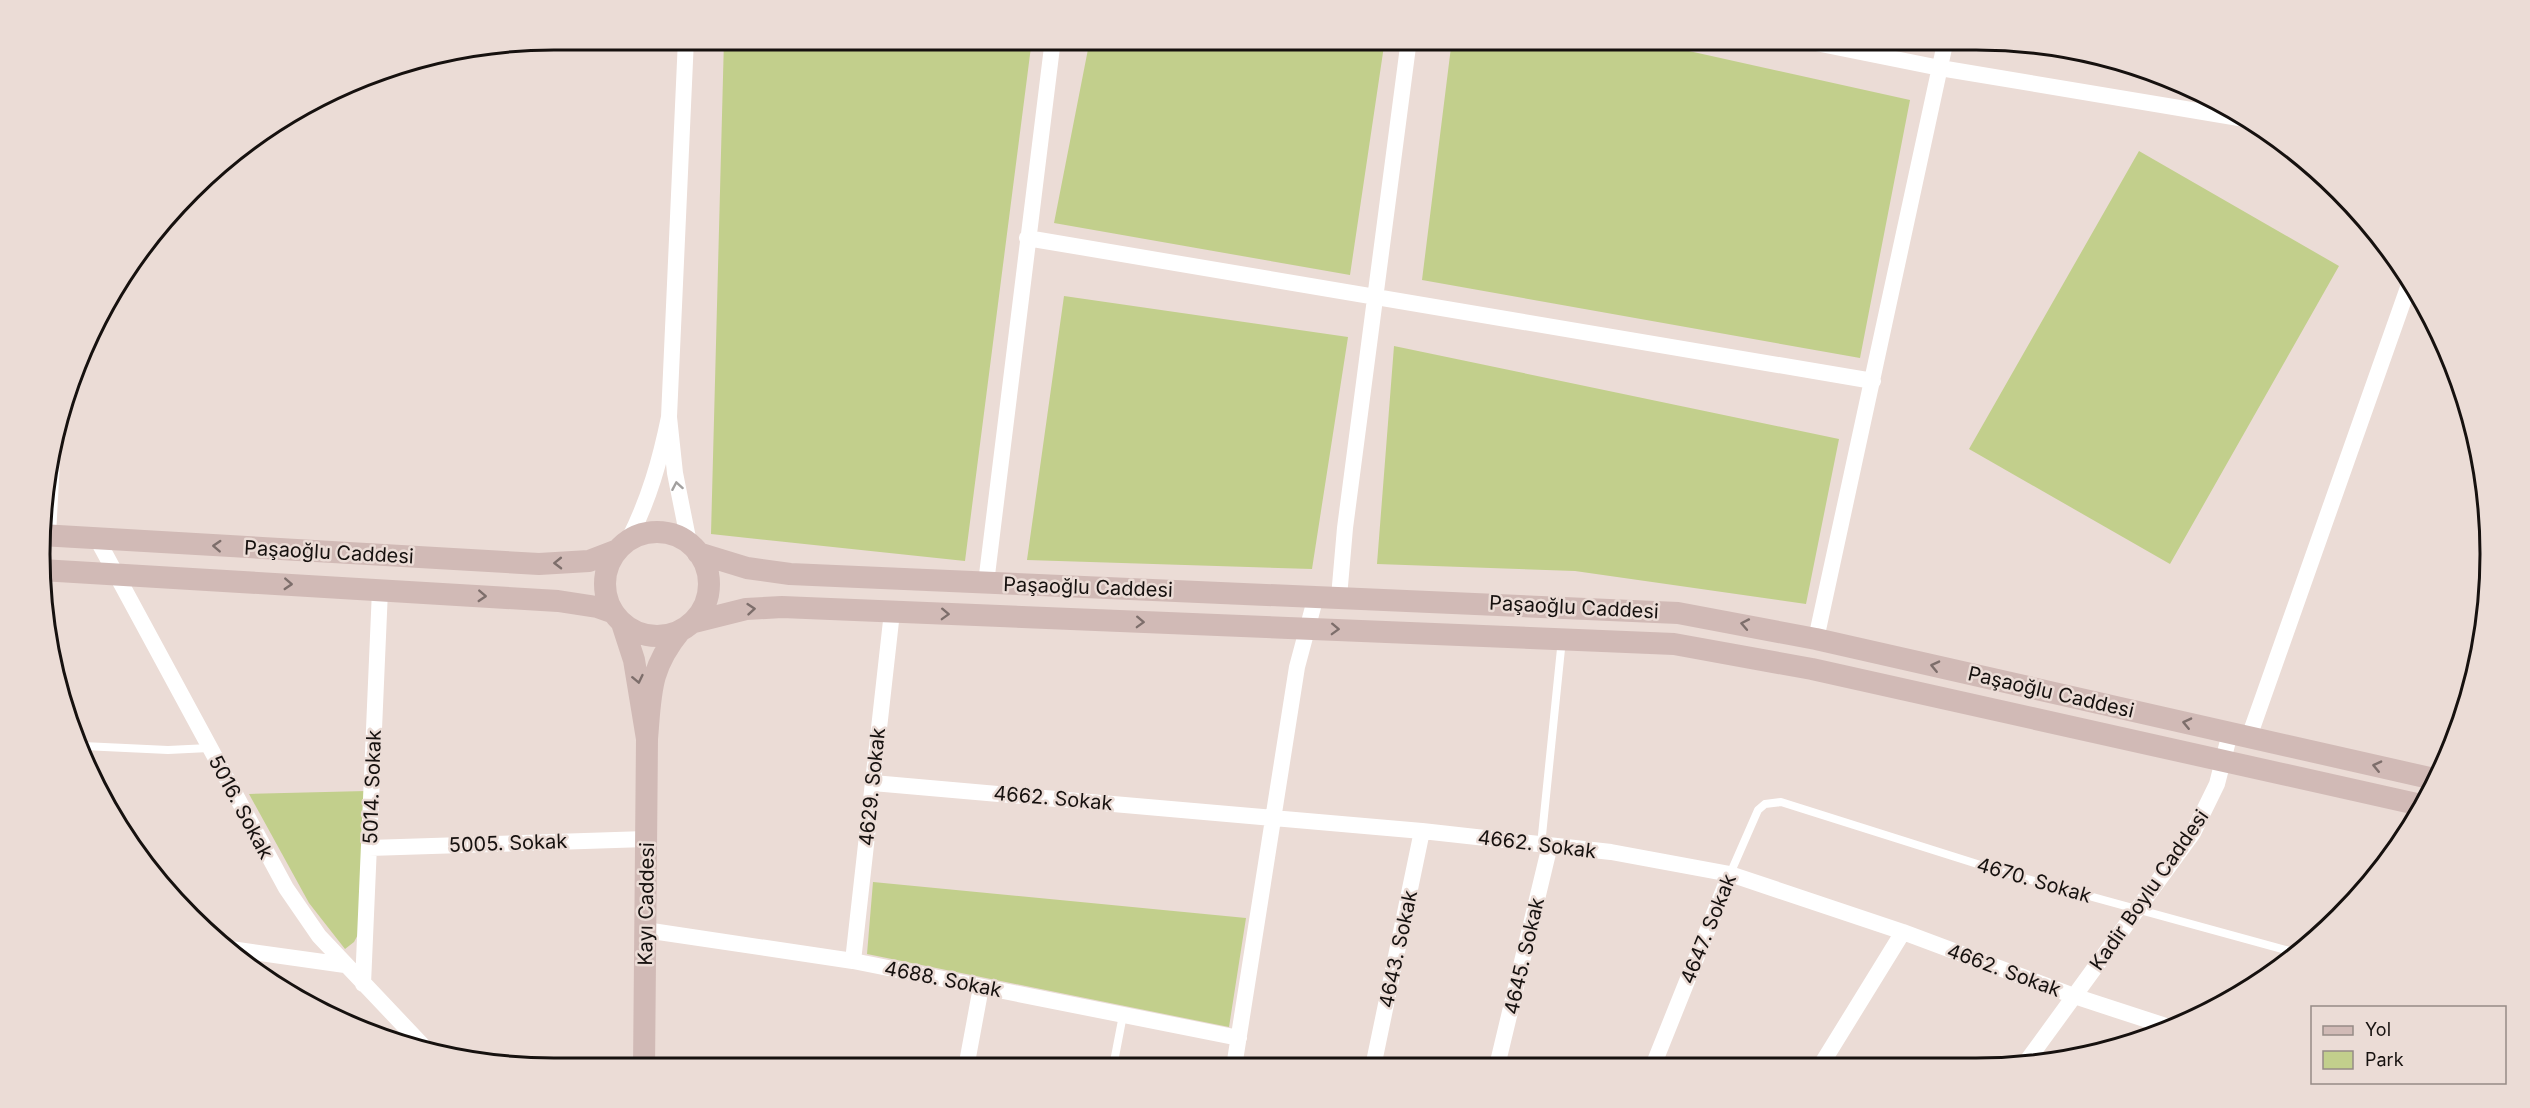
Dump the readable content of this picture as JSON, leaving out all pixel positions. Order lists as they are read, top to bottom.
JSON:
{
  "streets": {
    "street": [
      "Paşaoğlu Caddesi",
      "5014. Sokak",
      "4629. Sokak",
      "4662. Sokak",
      "5016. Sokak",
      "5005. Sokak",
      "Kadir Boylu Caddesi",
      "Kayı Caddesi",
      "4647. Sokak",
      "4643. Sokak",
      "4645. Sokak",
      "4688. Sokak"
    ],
    "lane": ["4670. Sokak"]
  },
  "crossings": [
    ["Paşaoğlu Caddesi", "5014. Sokak"],
    ["Paşaoğlu Caddesi", "4629. Sokak"],
    ["Paşaoğlu Caddesi", "5016. Sokak"],
    ["Paşaoğlu Caddesi", "Kadir Boylu Caddesi"],
    ["Paşaoğlu Caddesi", "Kayı Caddesi"],
    ["Paşaoğlu Caddesi", "4645. Sokak"],
    ["5014. Sokak", "5016. Sokak"],
    ["5014. Sokak", "5005. Sokak"],
    ["4629. Sokak", "4662. Sokak"],
    ["4629. Sokak", "4688. Sokak"],
    ["4662. Sokak", "Kadir Boylu Caddesi"],
    ["4662. Sokak", "4647. Sokak"],
    ["4662. Sokak", "4643. Sokak"],
    ["4662. Sokak", "4645. Sokak"],
    ["5005. Sokak", "Kayı Caddesi"],
    ["4670. Sokak", "Kadir Boylu Caddesi"],
    ["4670. Sokak", "4647. Sokak"],
    ["Kayı Caddesi", "4688. Sokak"]
  ],
  "legend": ["Yol", "Park"]
}
